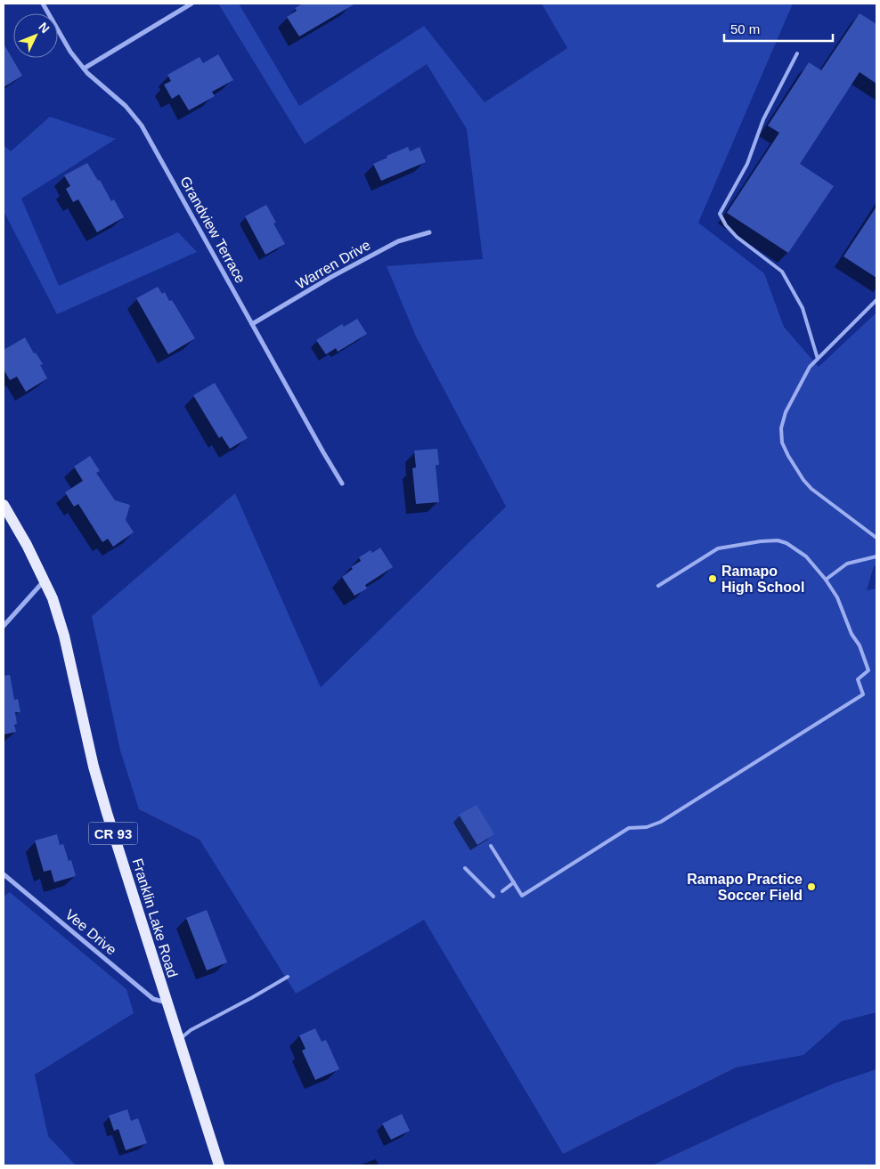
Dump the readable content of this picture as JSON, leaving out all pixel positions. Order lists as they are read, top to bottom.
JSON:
{
  "streets": {
    "main road": ["CR 93", "Franklin Lake Road"],
    "street": ["Grandview Terrace", "Warren Drive", "Vee Drive"]
  },
  "crossings": [
    ["Grandview Terrace", "Warren Drive"],
    ["Franklin Lake Road", "Vee Drive"]
  ],
  "places": ["Ramapo High School", "Ramapo Practice Soccer Field"],
  "scale_bar": "50 m",
  "north": "top right"
}
